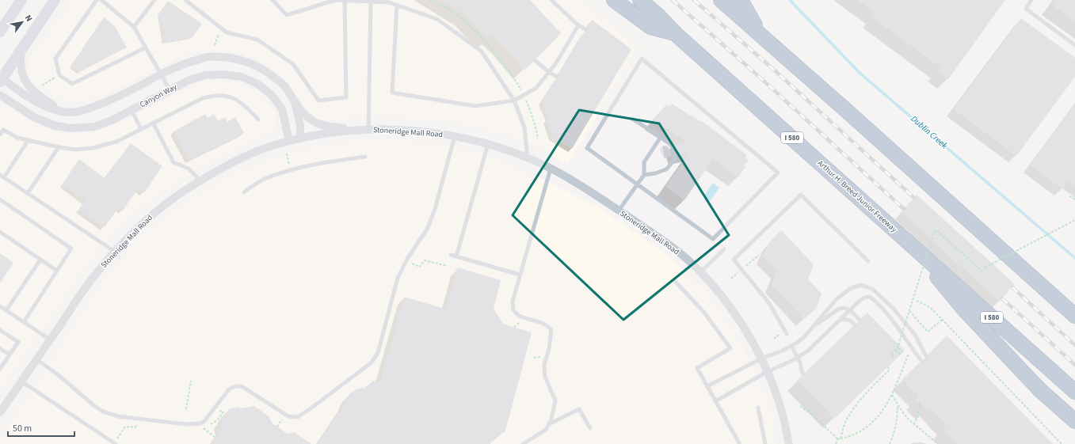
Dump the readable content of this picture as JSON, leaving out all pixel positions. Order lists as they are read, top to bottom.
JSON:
{
  "streets": {
    "highway": ["I 580", "Arthur H. Breed Junior Freeway"],
    "street": ["Canyon Way", "Stoneridge Mall Road"]
  },
  "crossings": [
    ["Canyon Way", "Stoneridge Mall Road"]
  ],
  "water": ["Dublin Creek"],
  "scale_bar": "50 m",
  "north": "top right"
}
